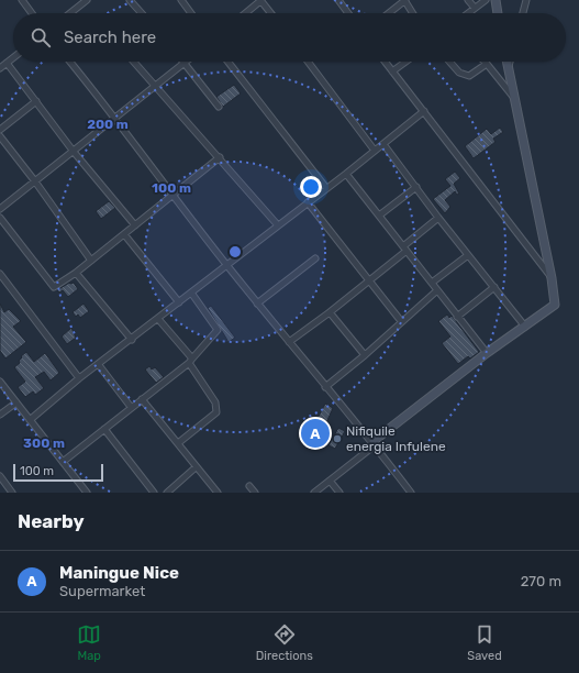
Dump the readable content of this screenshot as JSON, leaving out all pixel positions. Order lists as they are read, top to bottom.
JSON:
{
  "places": ["Nifiquile energia Infulene"],
  "scale_bar": "100 m",
  "page": {
    "search": "Search here",
    "pins": "A",
    "scale": "100 m",
    "heading": "Nearby",
    "list": [
      {
        "mark": "A",
        "name": "Maningue Nice",
        "note": "Supermarket",
        "value": "270 m"
      }
    ],
    "nav": ["Map", "Directions", "Saved"]
  },
  "rings": ["200 m", "100 m", "300 m"]
}
